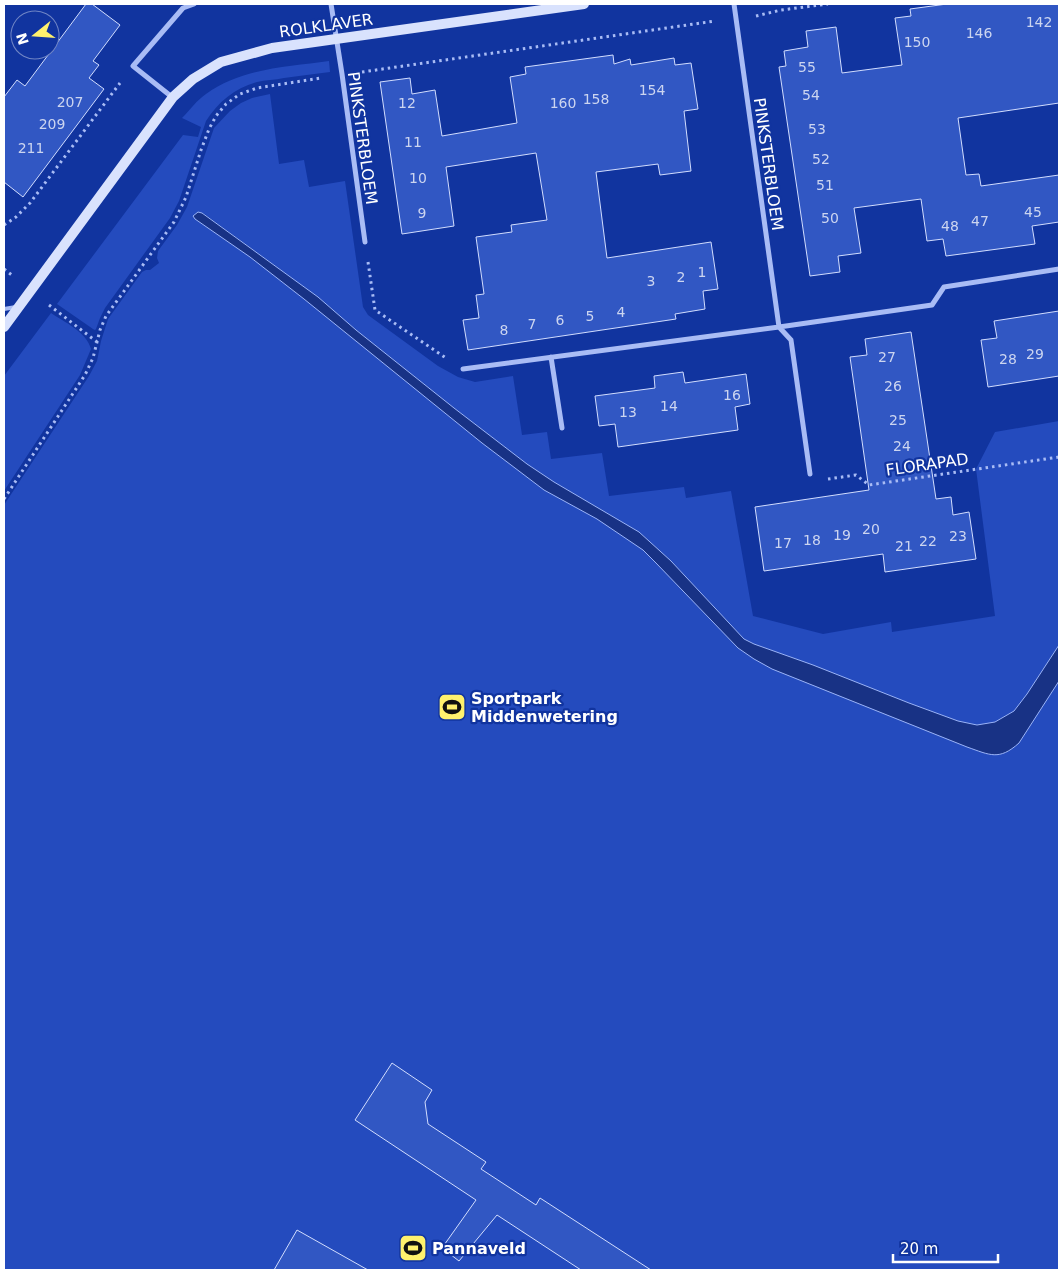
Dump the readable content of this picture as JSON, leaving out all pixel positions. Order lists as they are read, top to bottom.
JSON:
{
  "streets": {
    "street": ["ROLKLAVER", "PINKSTERBLOEM"],
    "path": ["FLORAPAD"]
  },
  "crossings": [
    ["ROLKLAVER", "PINKSTERBLOEM"],
    ["PINKSTERBLOEM", "FLORAPAD"]
  ],
  "places": {
    "sports": ["Sportpark Middenwetering", "Pannaveld"]
  },
  "house_numbers": [
    "142",
    "146",
    "150",
    "55",
    "154",
    "54",
    "158",
    "207",
    "12",
    "160",
    "209",
    "53",
    "11",
    "211",
    "52",
    "10",
    "51",
    "45",
    "9",
    "50",
    "47",
    "48",
    "1",
    "2",
    "3",
    "4",
    "5",
    "6",
    "7",
    "8",
    "29",
    "27",
    "28",
    "26",
    "16",
    "14",
    "13",
    "25",
    "24",
    "20",
    "19",
    "23",
    "18",
    "22",
    "17",
    "21"
  ],
  "scale_bar": "20 m",
  "north": "left"
}
